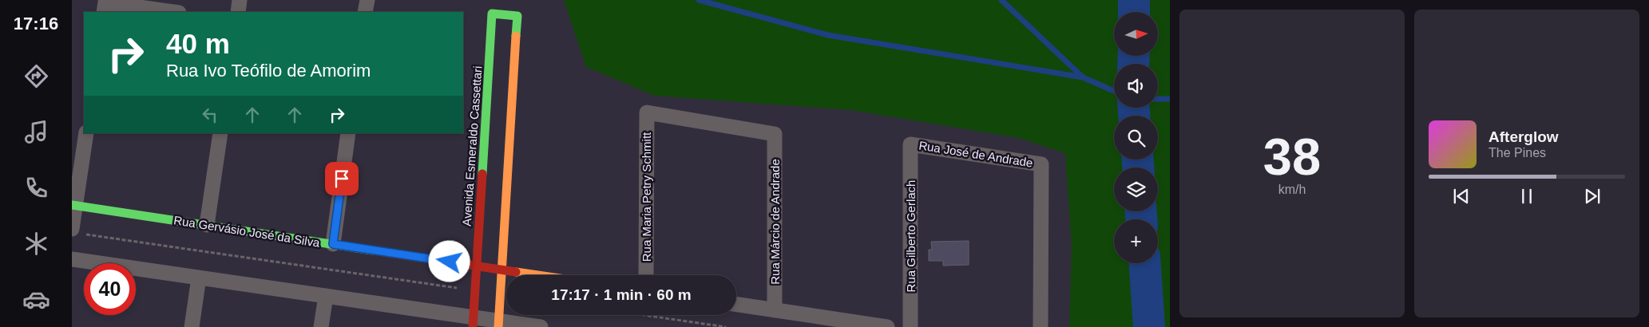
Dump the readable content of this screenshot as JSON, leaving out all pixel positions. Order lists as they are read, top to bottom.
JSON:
{
  "streets": {
    "street": [
      "Avenida Esmeraldo Cassettari",
      "Rua José de Andrade",
      "Rua Maria Petry Schmitt",
      "Rua Márcio de Andrade",
      "Rua Gervásio José da Silva",
      "Rua Gilberto Gerlach"
    ]
  },
  "crossings": [
    ["Avenida Esmeraldo Cassettari", "Rua Gervásio José da Silva"],
    ["Rua José de Andrade", "Rua Gilberto Gerlach"],
    ["Rua Maria Petry Schmitt", "Rua Márcio de Andrade"]
  ],
  "north": "right",
  "page": {
    "tabs": "17:16",
    "tile": ["38", "km/h"],
    "map_buttons": "+",
    "turn": ["40 m", "Rua Ivo Teófilo de Amorim"],
    "song": ["Afterglow", "The Pines"],
    "limit": "40",
    "trip": "17:17 · 1 min · 60 m"
  }
}
